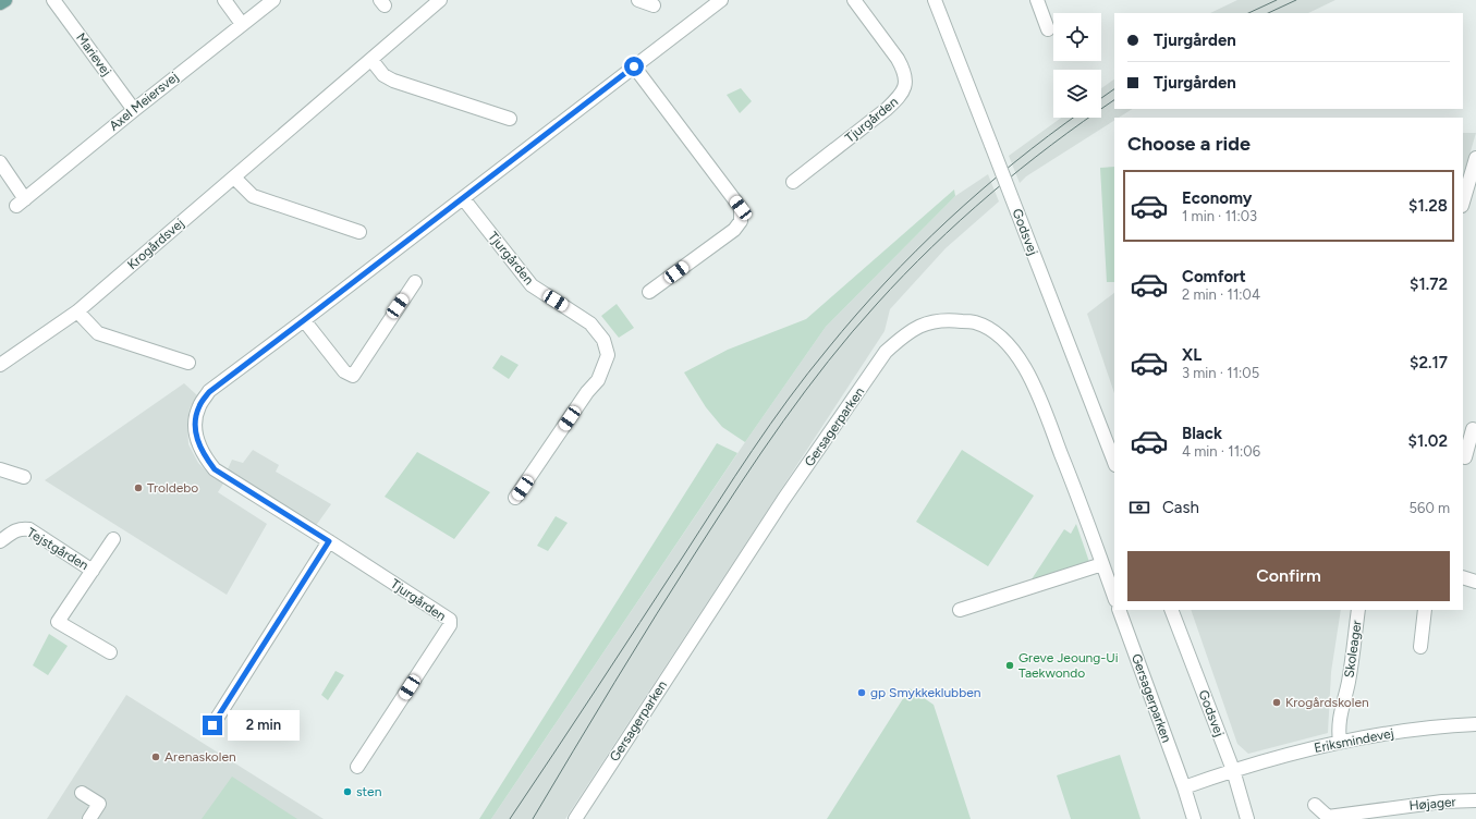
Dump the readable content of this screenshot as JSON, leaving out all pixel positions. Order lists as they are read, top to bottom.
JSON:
{
  "streets": {
    "street": [
      "Marievej",
      "Axel Meiersvej",
      "Tjurgården",
      "Godsvej",
      "Krogårdsvej",
      "Gersagerparken",
      "Tejstgården",
      "Skoleager",
      "Eriksmindevej",
      "Højager"
    ]
  },
  "crossings": [
    ["Marievej", "Axel Meiersvej"],
    ["Godsvej", "Eriksmindevej"],
    ["Skoleager", "Eriksmindevej"]
  ],
  "places": [
    "Troldebo",
    "Greve Jeoung-Ui Taekwondo",
    "gp Smykkeklubben",
    "Krogårdskolen",
    "Arenaskolen",
    "sten"
  ],
  "page": {
    "banner": ["Tjurgården", "Tjurgården"],
    "heading": "Choose a ride",
    "list": [
      {
        "name": "Economy",
        "note": "1 min · 11:03",
        "value": "$1.28"
      },
      {
        "name": "Comfort",
        "note": "2 min · 11:04",
        "value": "$1.72"
      },
      {
        "name": "XL",
        "note": "3 min · 11:05",
        "value": "$2.17"
      },
      {
        "name": "Black",
        "note": "4 min · 11:06",
        "value": "$1.02"
      }
    ],
    "pay": ["Cash", "560 m"],
    "buttons": "Confirm",
    "bubble": "2 min"
  }
}
